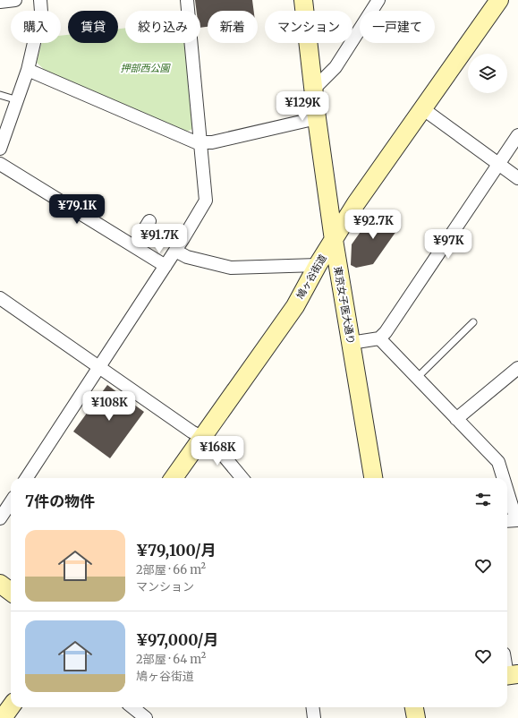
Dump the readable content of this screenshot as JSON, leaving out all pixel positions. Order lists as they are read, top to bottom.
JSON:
{
  "streets": {
    "main road": ["鳩ヶ谷街道", "東京女子医大通り"]
  },
  "crossings": [
    ["鳩ヶ谷街道", "東京女子医大通り"]
  ],
  "parks": ["押部西公園"],
  "page": {
    "chip": [
      "購入",
      "賃貸",
      "絞り込み",
      "新着",
      "マンション",
      "一戸建て"
    ],
    "price": [
      "¥129K",
      "¥79.1K",
      "¥92.7K",
      "¥91.7K",
      "¥97K",
      "¥108K",
      "¥168K"
    ],
    "heading": "7件の物件",
    "list": [
      {
        "name": "¥79,100/月",
        "note": "2部屋 · 66 m² · マンション"
      },
      {
        "name": "¥97,000/月",
        "note": "2部屋 · 64 m² · 鳩ヶ谷街道"
      }
    ]
  }
}
